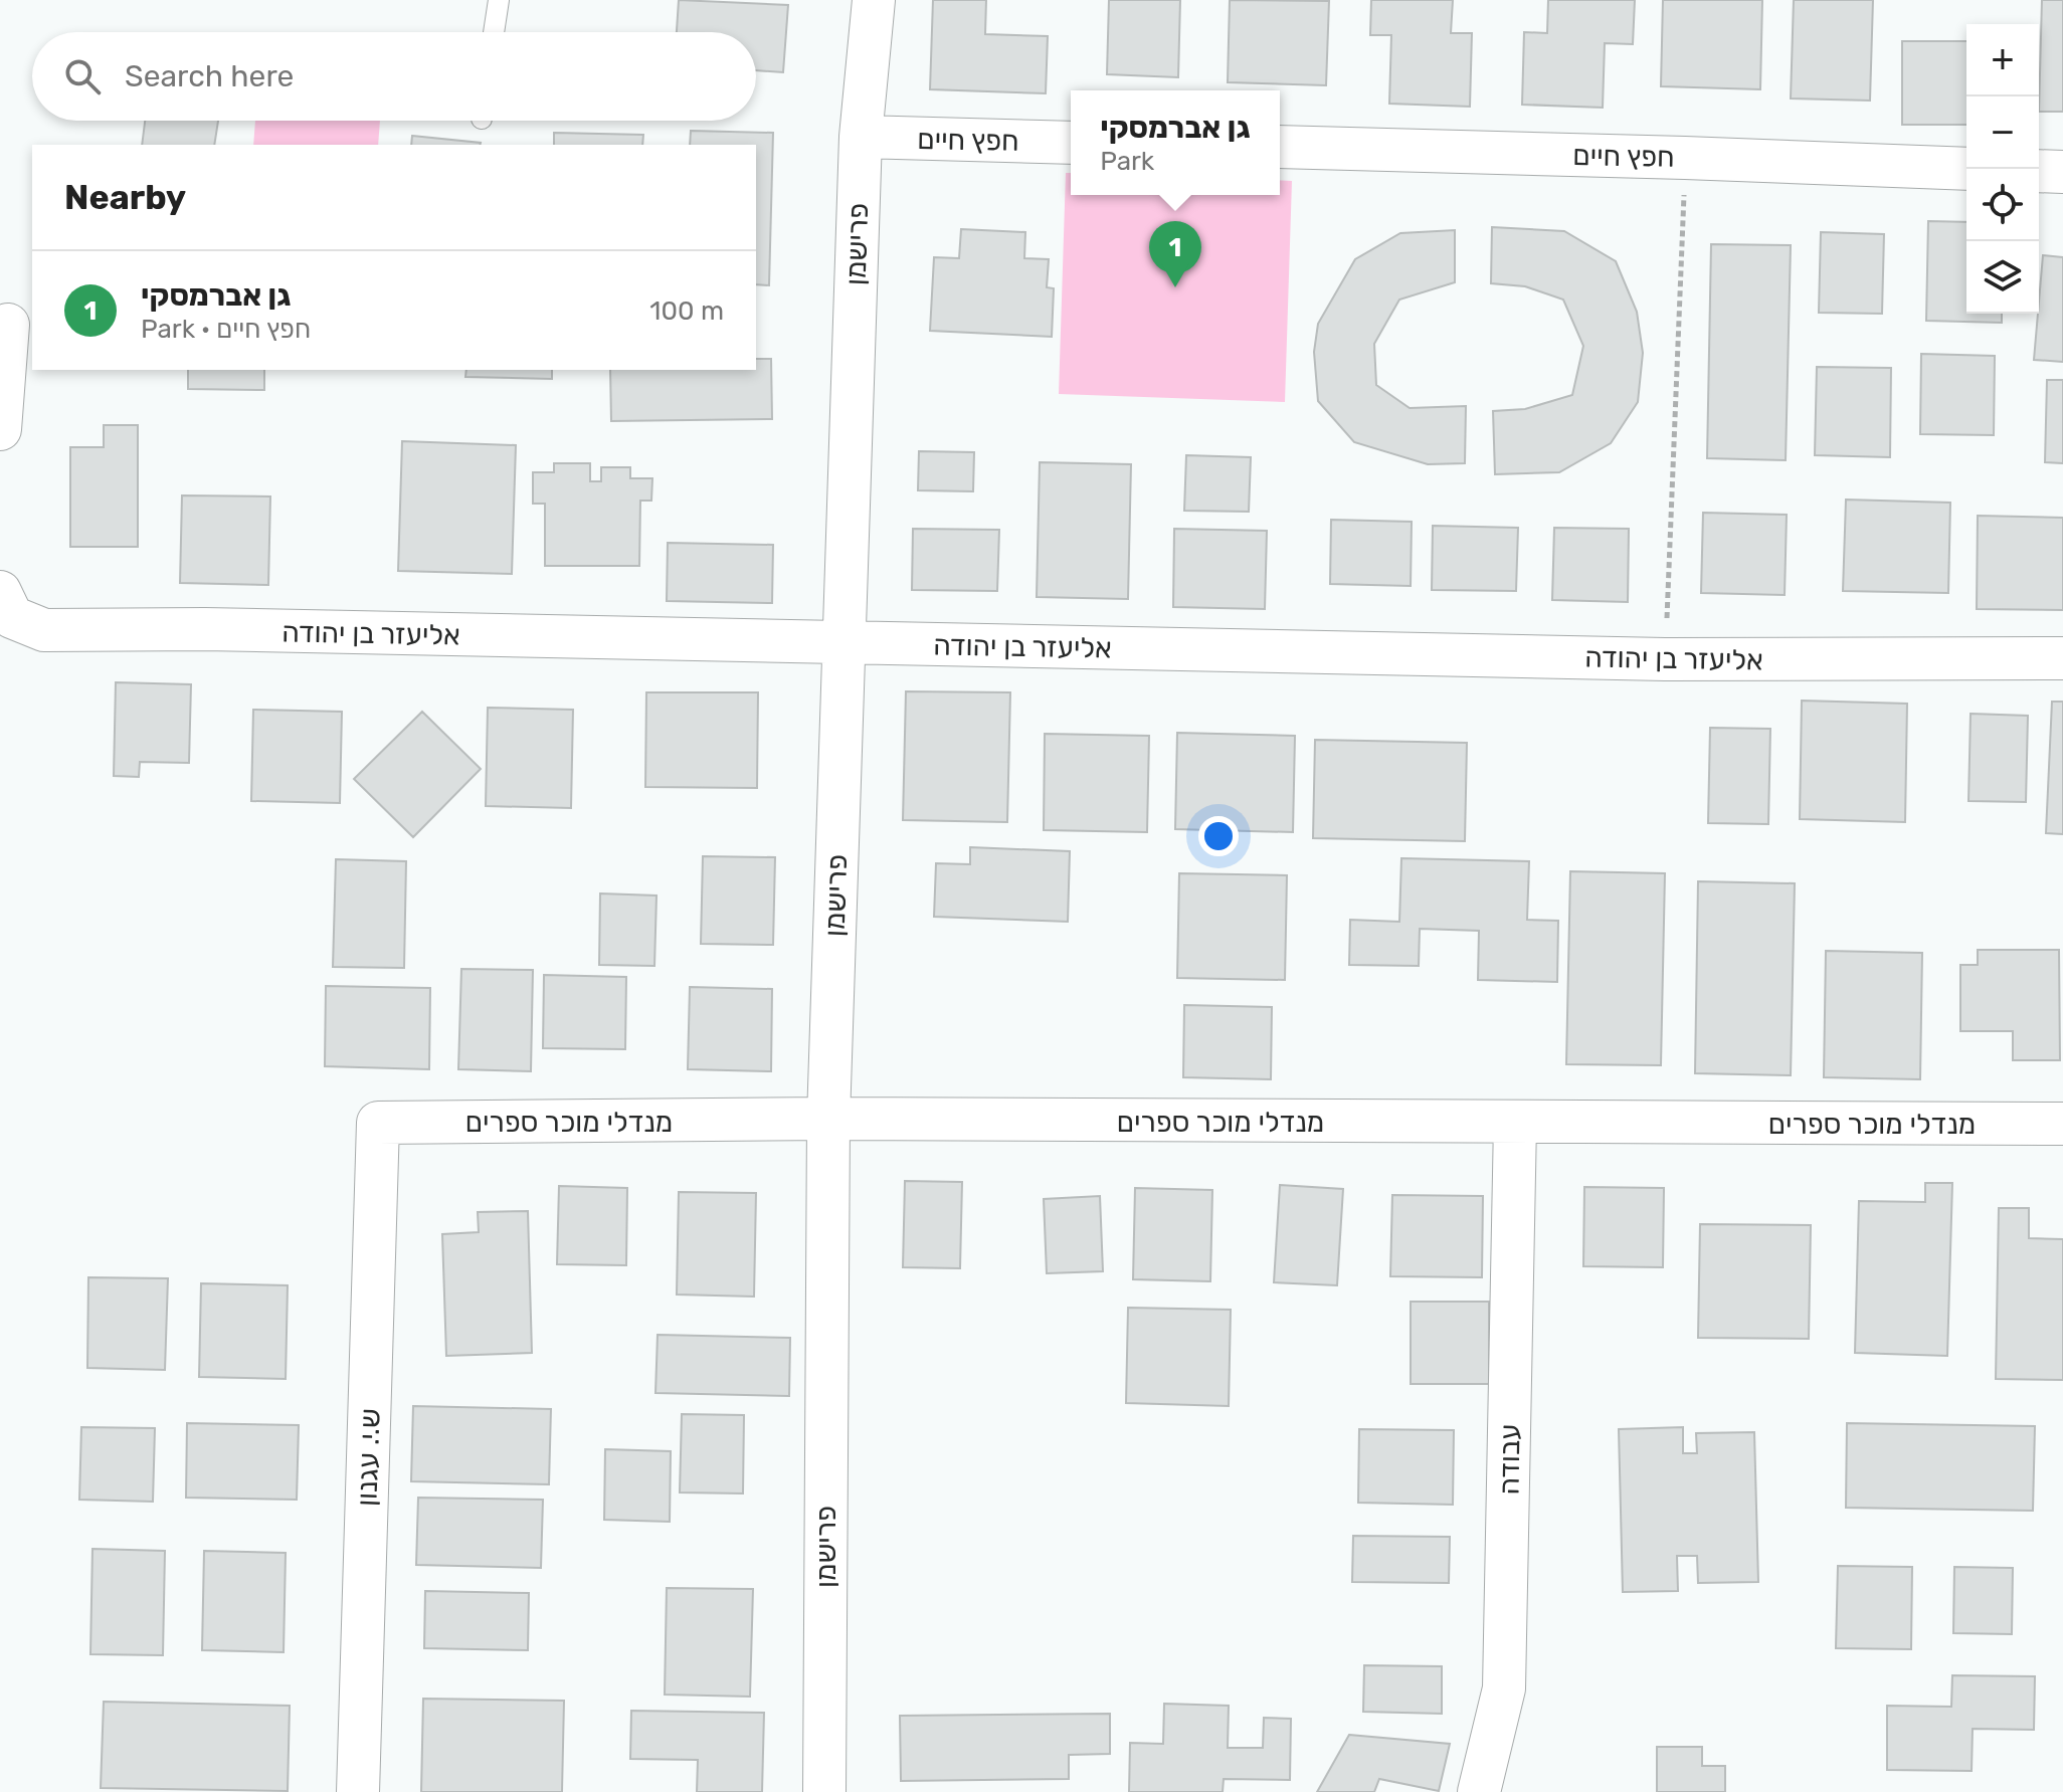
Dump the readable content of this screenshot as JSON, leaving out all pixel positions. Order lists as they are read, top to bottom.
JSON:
{
  "streets": {
    "street": [
      "חפץ חיים",
      "פרישמן",
      "אליעזר בן יהודה",
      "מנדלי מוכר ספרים",
      "ש.י. עגנון",
      "עבודה"
    ]
  },
  "crossings": [
    ["חפץ חיים", "פרישמן"],
    ["פרישמן", "אליעזר בן יהודה"],
    ["פרישמן", "מנדלי מוכר ספרים"],
    ["מנדלי מוכר ספרים", "ש.י. עגנון"],
    ["מנדלי מוכר ספרים", "עבודה"]
  ],
  "page": {
    "map_buttons": ["+", "−"],
    "search": "Search here",
    "popup": ["גן אברמסקי", "Park"],
    "heading": "Nearby",
    "pins": "1",
    "list": [
      {
        "mark": "1",
        "name": "גן אברמסקי",
        "note": "Park · חפץ חיים",
        "value": "100 m"
      }
    ]
  }
}
